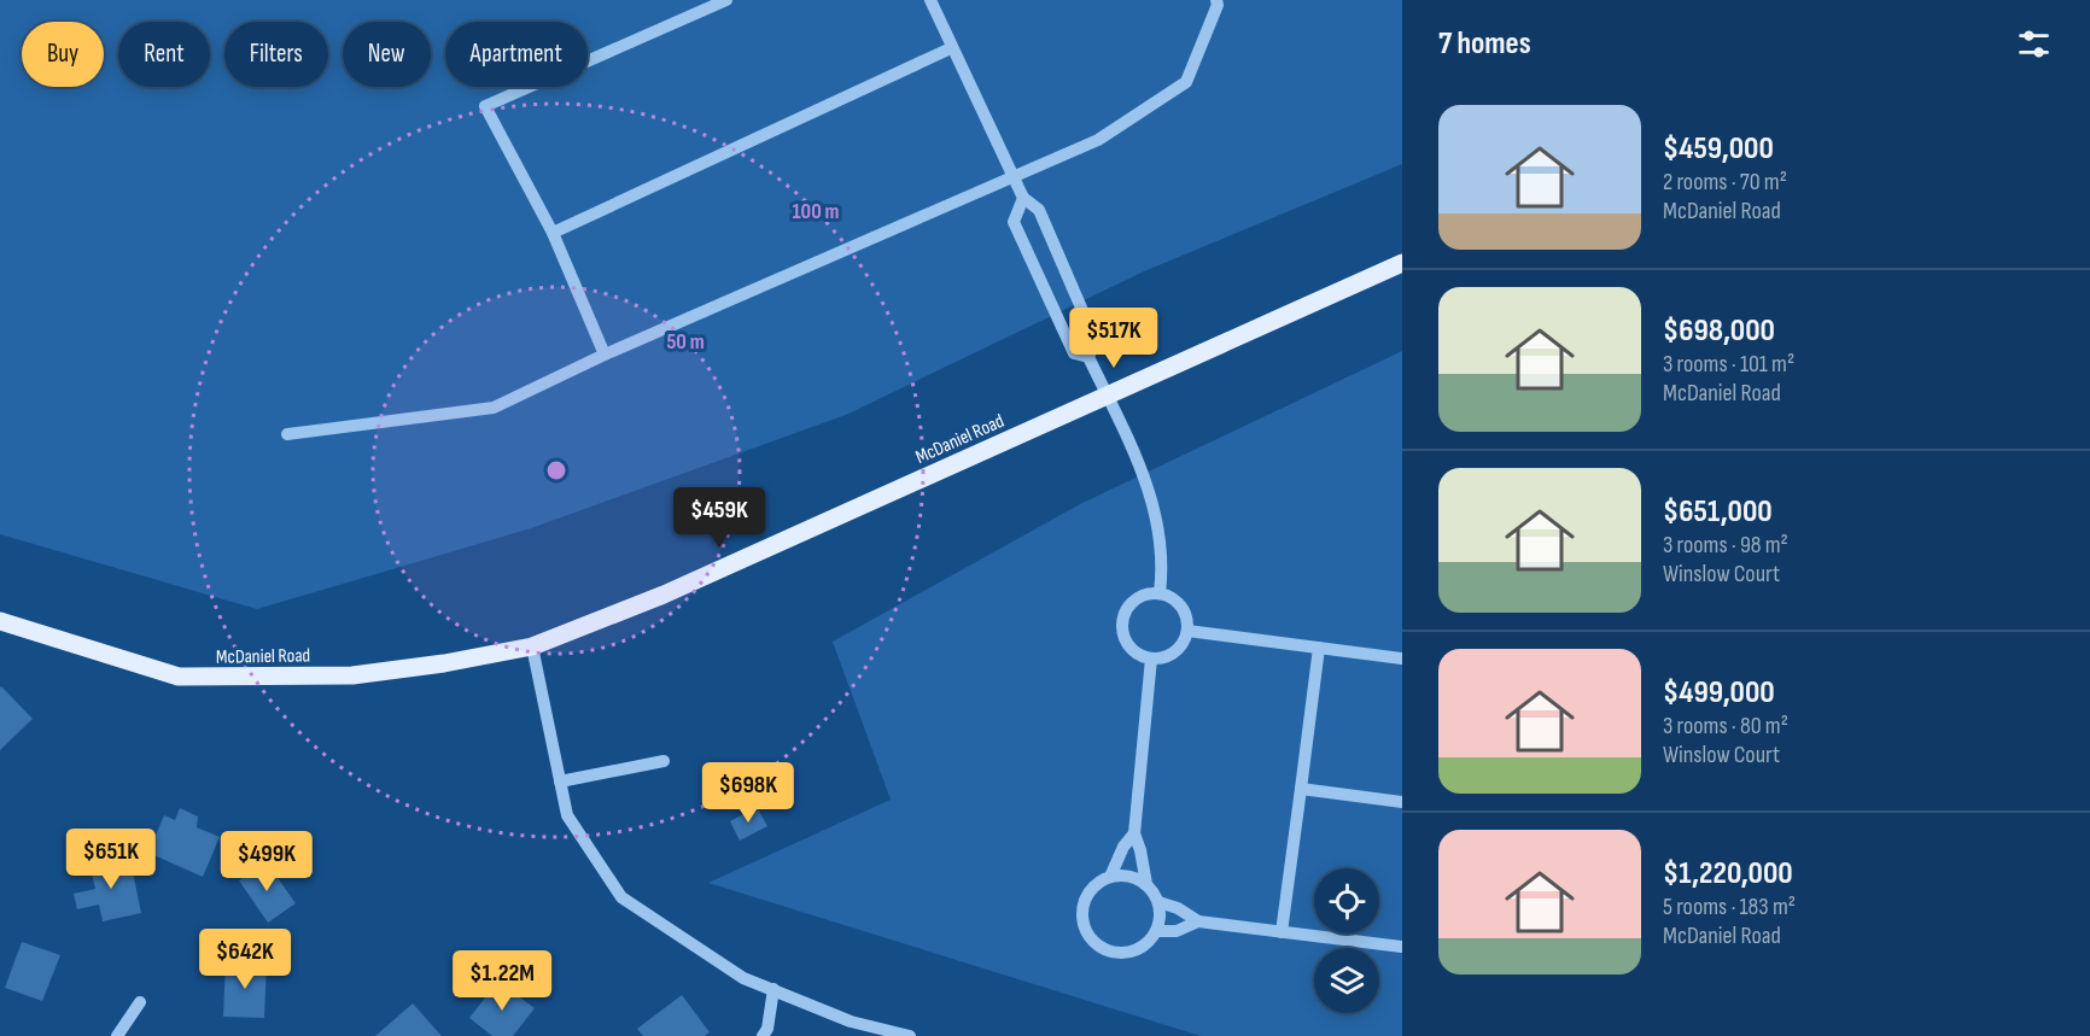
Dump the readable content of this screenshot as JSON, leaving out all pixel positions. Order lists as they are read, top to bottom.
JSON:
{
  "streets": {
    "main road": ["McDaniel Road"]
  },
  "page": {
    "heading": "7 homes",
    "chip": [
      "Buy",
      "Rent",
      "Filters",
      "New",
      "Apartment"
    ],
    "list": [
      {
        "name": "$459,000",
        "note": "2 rooms · 70 m² · McDaniel Road"
      },
      {
        "name": "$698,000",
        "note": "3 rooms · 101 m² · McDaniel Road"
      },
      {
        "name": "$651,000",
        "note": "3 rooms · 98 m² · Winslow Court"
      },
      {
        "name": "$499,000",
        "note": "3 rooms · 80 m² · Winslow Court"
      },
      {
        "name": "$1,220,000",
        "note": "5 rooms · 183 m² · McDaniel Road"
      }
    ],
    "price": [
      "$517K",
      "$459K",
      "$698K",
      "$651K",
      "$499K",
      "$642K",
      "$1.22M"
    ]
  },
  "rings": ["100 m", "50 m"]
}
